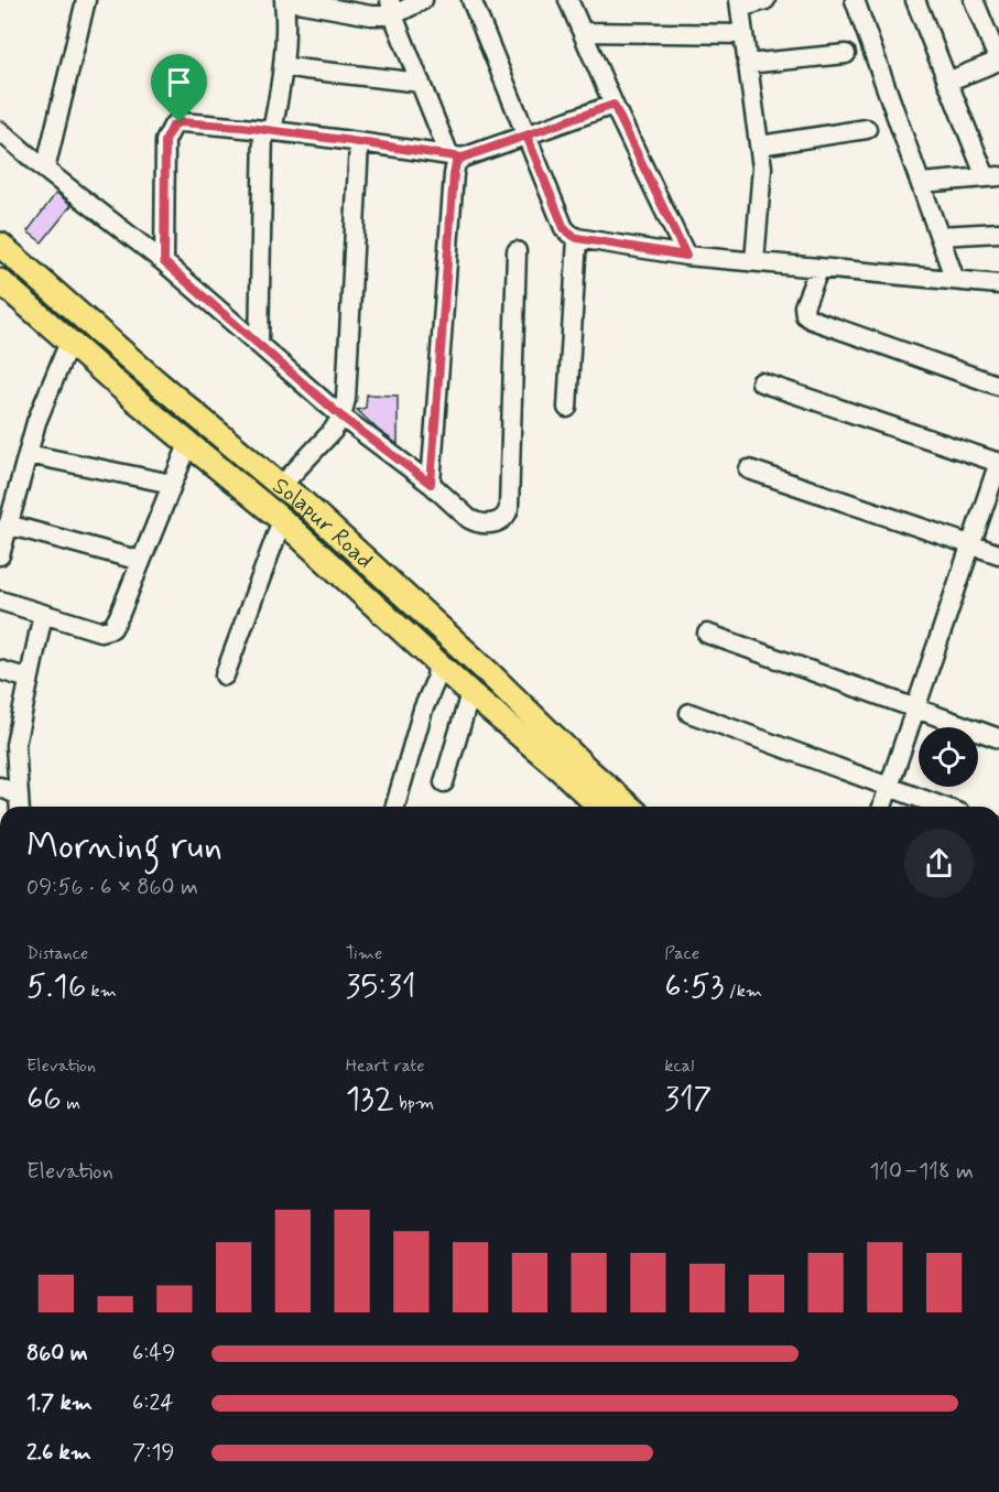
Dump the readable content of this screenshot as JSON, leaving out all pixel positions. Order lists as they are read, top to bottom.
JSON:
{
  "streets": {
    "main road": ["Solapur Road"]
  },
  "page": {
    "heading": ["Morning run", "09:56 · 6 × 860 m"],
    "stats": [
      ["Distance", "5.16 km"],
      ["Time", "35:31"],
      ["Pace", "6:53 /km"],
      ["Elevation", "66 m"],
      ["Heart rate", "132 bpm"],
      ["kcal", "317"]
    ],
    "chart": ["Elevation", "110–118 m"],
    "list": [
      {
        "name": "860 m",
        "note": "6:49"
      },
      {
        "name": "1.7 km",
        "note": "6:24"
      },
      {
        "name": "2.6 km",
        "note": "7:19"
      }
    ]
  }
}
